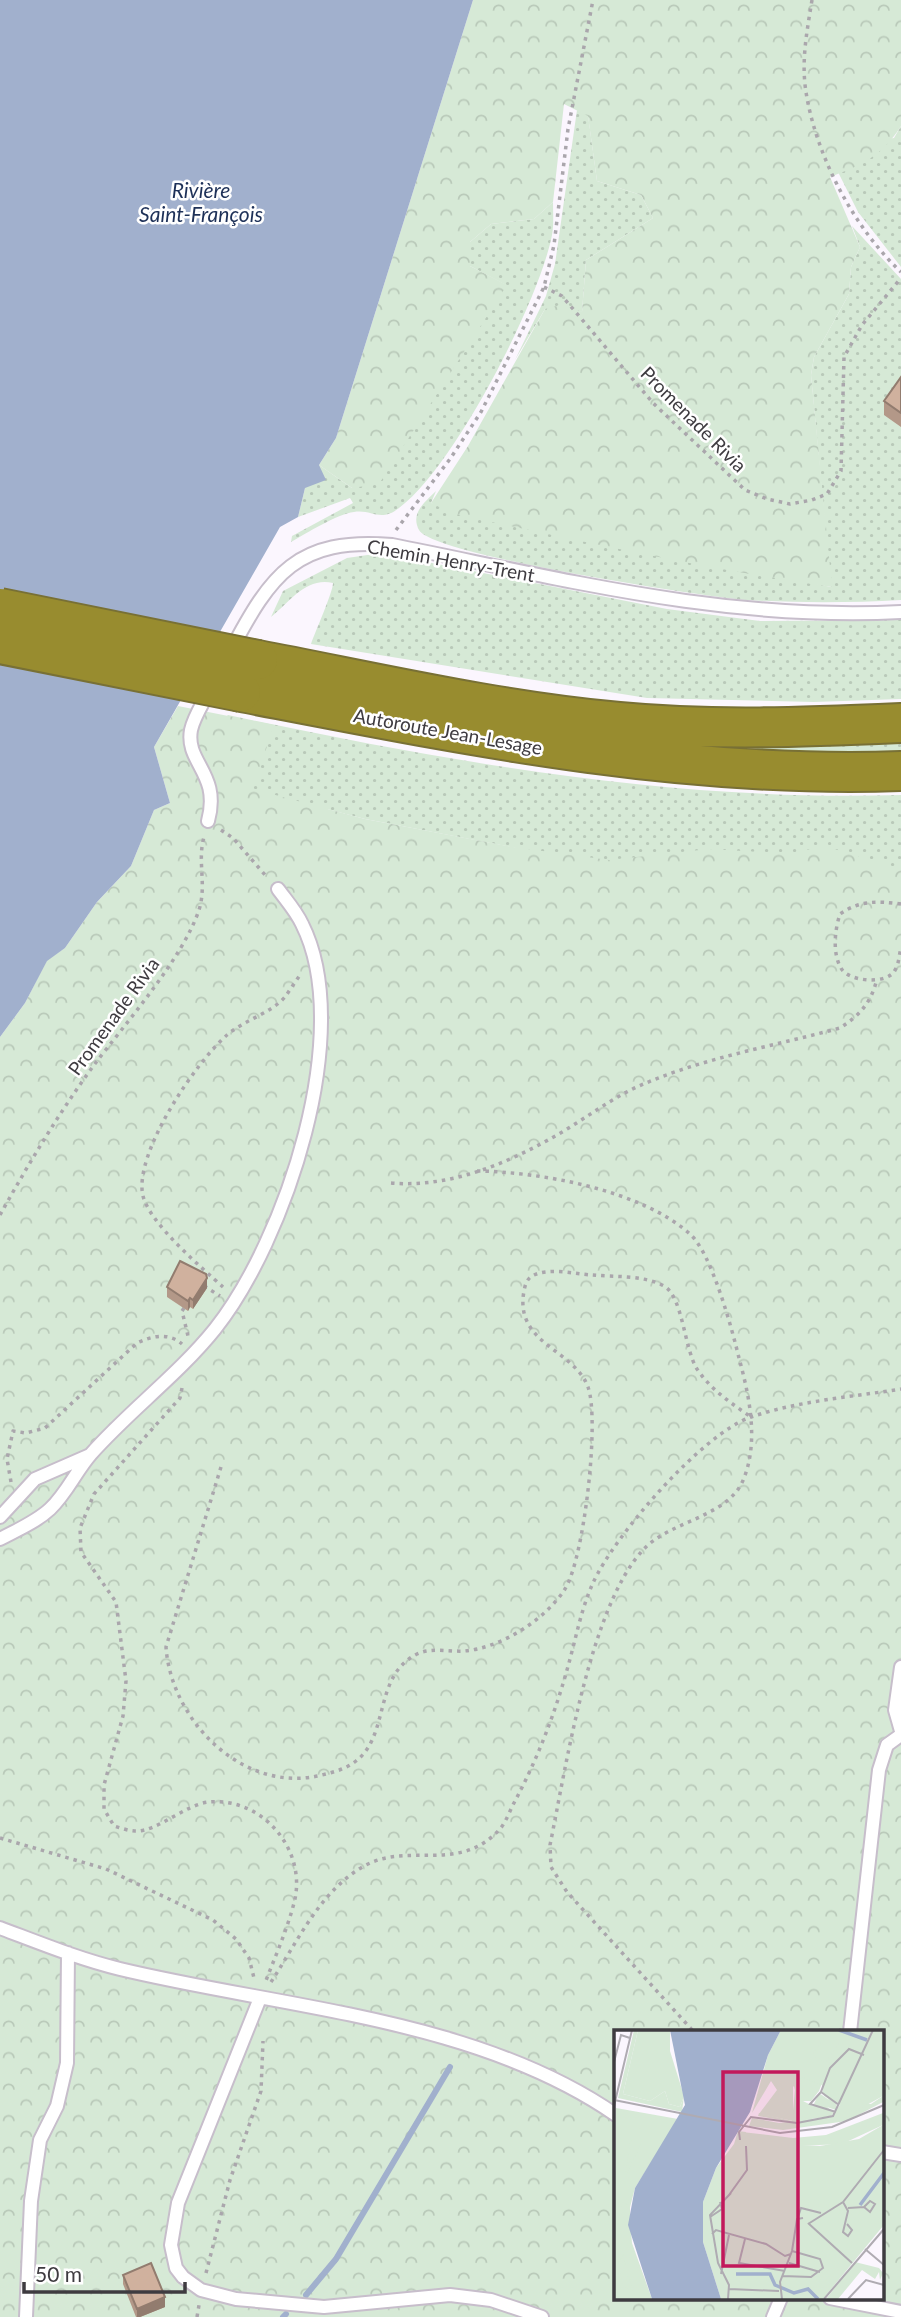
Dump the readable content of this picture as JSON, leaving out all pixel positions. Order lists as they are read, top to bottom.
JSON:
{
  "streets": {
    "highway": ["Autoroute Jean-Lesage"],
    "lane": ["Chemin Henry-Trent"],
    "path": ["Promenade Rivia"]
  },
  "crossings": [
    ["Promenade Rivia", "Chemin Henry-Trent"]
  ],
  "water": ["Rivière Saint-François"],
  "scale_bar": "50 m"
}
